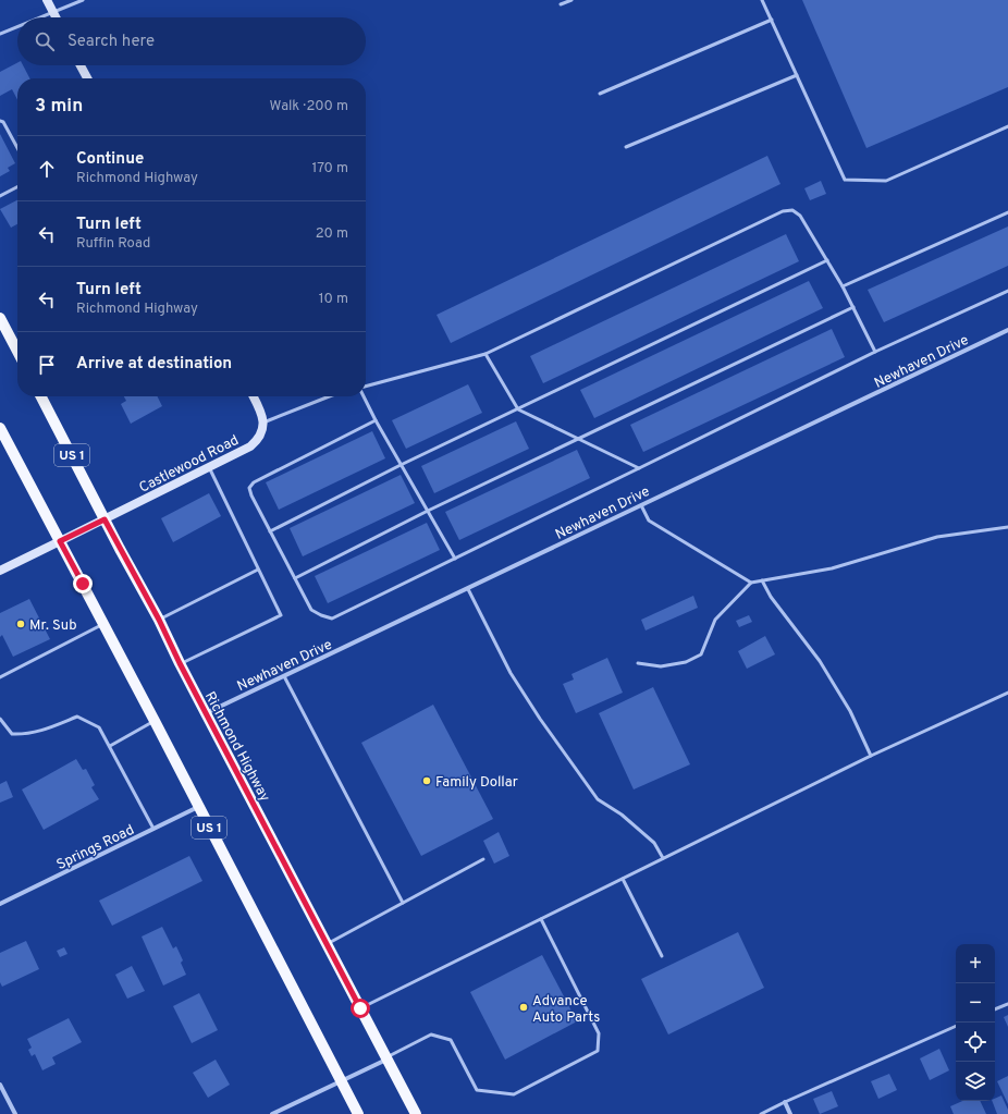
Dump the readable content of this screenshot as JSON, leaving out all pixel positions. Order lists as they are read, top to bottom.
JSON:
{
  "streets": {
    "main road": ["US 1", "Richmond Highway"],
    "street": ["Newhaven Drive", "Castlewood Road", "Springs Road"]
  },
  "crossings": [
    ["Newhaven Drive", "Richmond Highway"],
    ["US 1", "Castlewood Road"],
    ["US 1", "Springs Road"],
    ["Castlewood Road", "Richmond Highway"]
  ],
  "places": ["Mr. Sub", "Family Dollar", "Advance Auto Parts"],
  "page": {
    "search": "Search here",
    "heading": ["3 min", "Walk · 200 m"],
    "list": [
      ["Continue", "Richmond Highway", "170 m"],
      ["Turn left", "Ruffin Road", "20 m"],
      ["Turn left", "Richmond Highway", "10 m"],
      "Arrive at destination"
    ],
    "map_buttons": ["+", "−"]
  }
}
